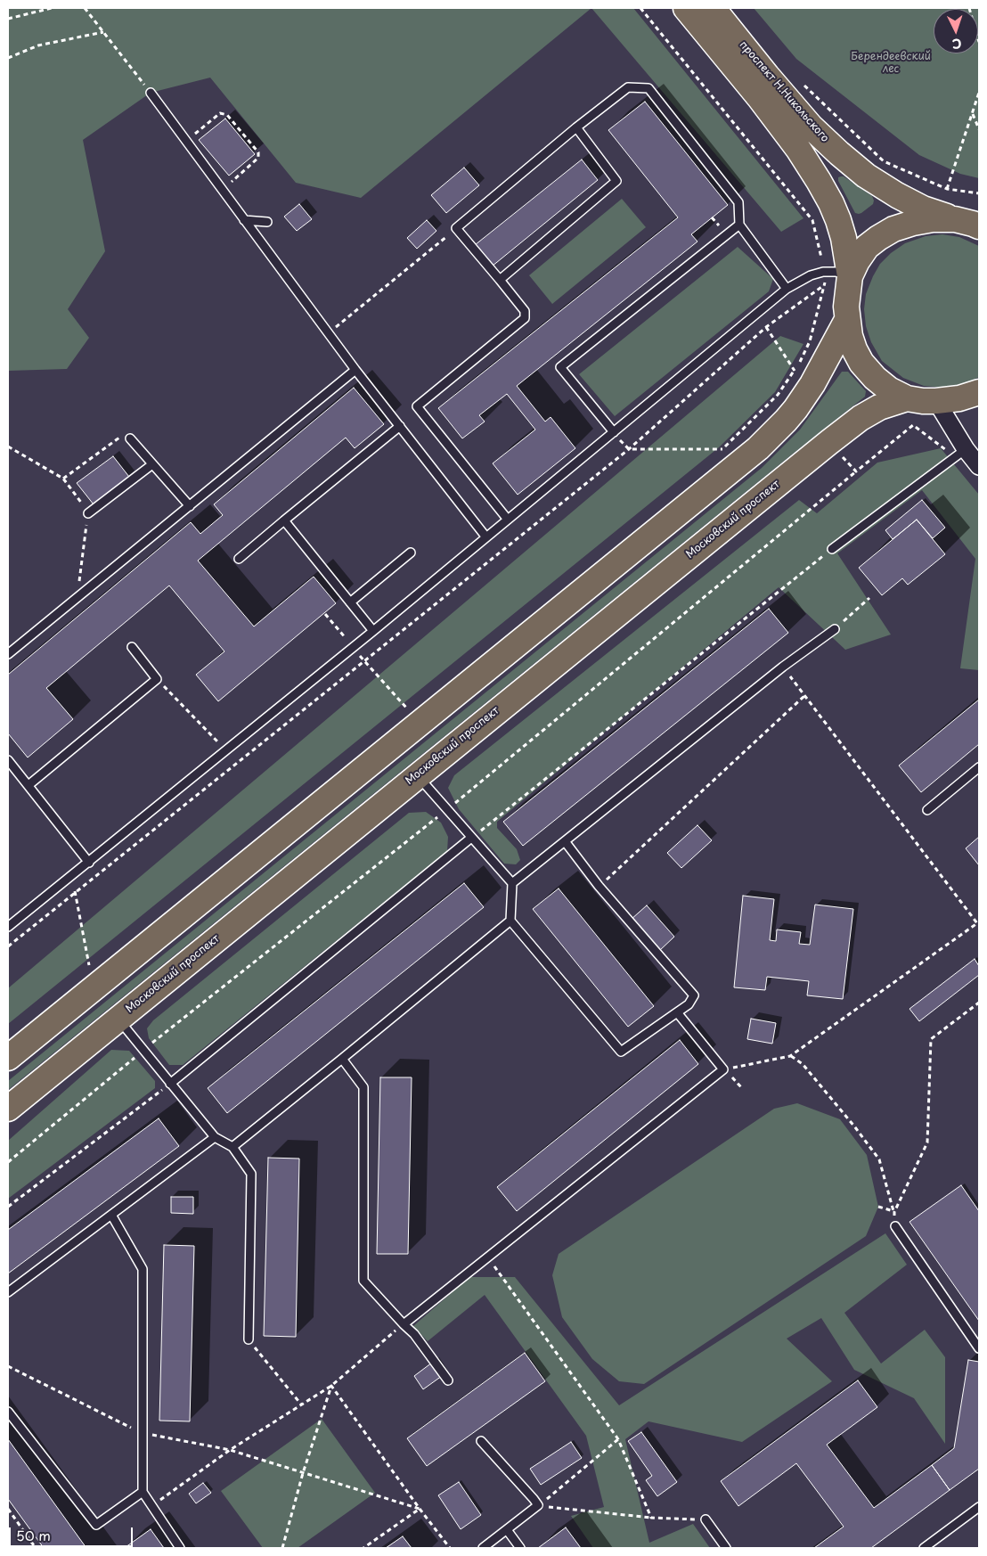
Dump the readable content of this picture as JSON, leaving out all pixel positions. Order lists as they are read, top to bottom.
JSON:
{
  "streets": {
    "main road": ["проспект Н.Никольского", "Московский проспект"]
  },
  "parks": ["Берендеевский лес"],
  "scale_bar": "50 m",
  "north": "bottom"
}
